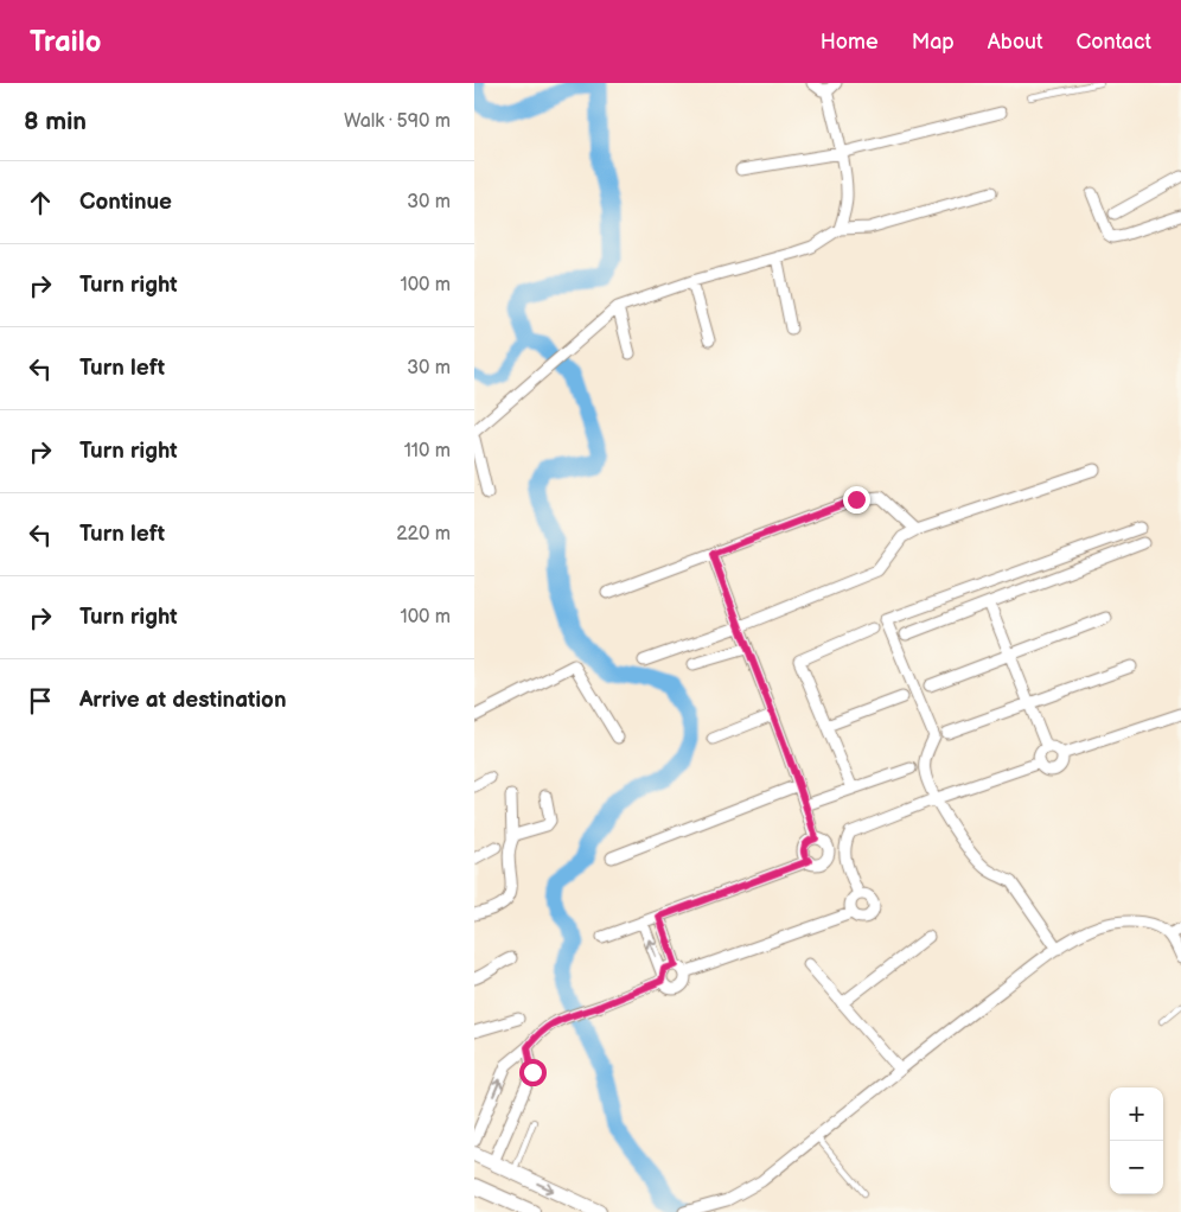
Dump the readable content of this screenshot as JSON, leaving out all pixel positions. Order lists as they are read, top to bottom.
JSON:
{
  "page": {
    "header": "Trailo",
    "nav": [
      "Home",
      "Map",
      "About",
      "Contact"
    ],
    "heading": ["8 min", "Walk · 590 m"],
    "list": [
      ["Continue", "30 m"],
      ["Turn right", "100 m"],
      ["Turn left", "30 m"],
      ["Turn right", "110 m"],
      ["Turn left", "220 m"],
      ["Turn right", "100 m"],
      "Arrive at destination"
    ],
    "map_buttons": ["+", "−"]
  }
}
